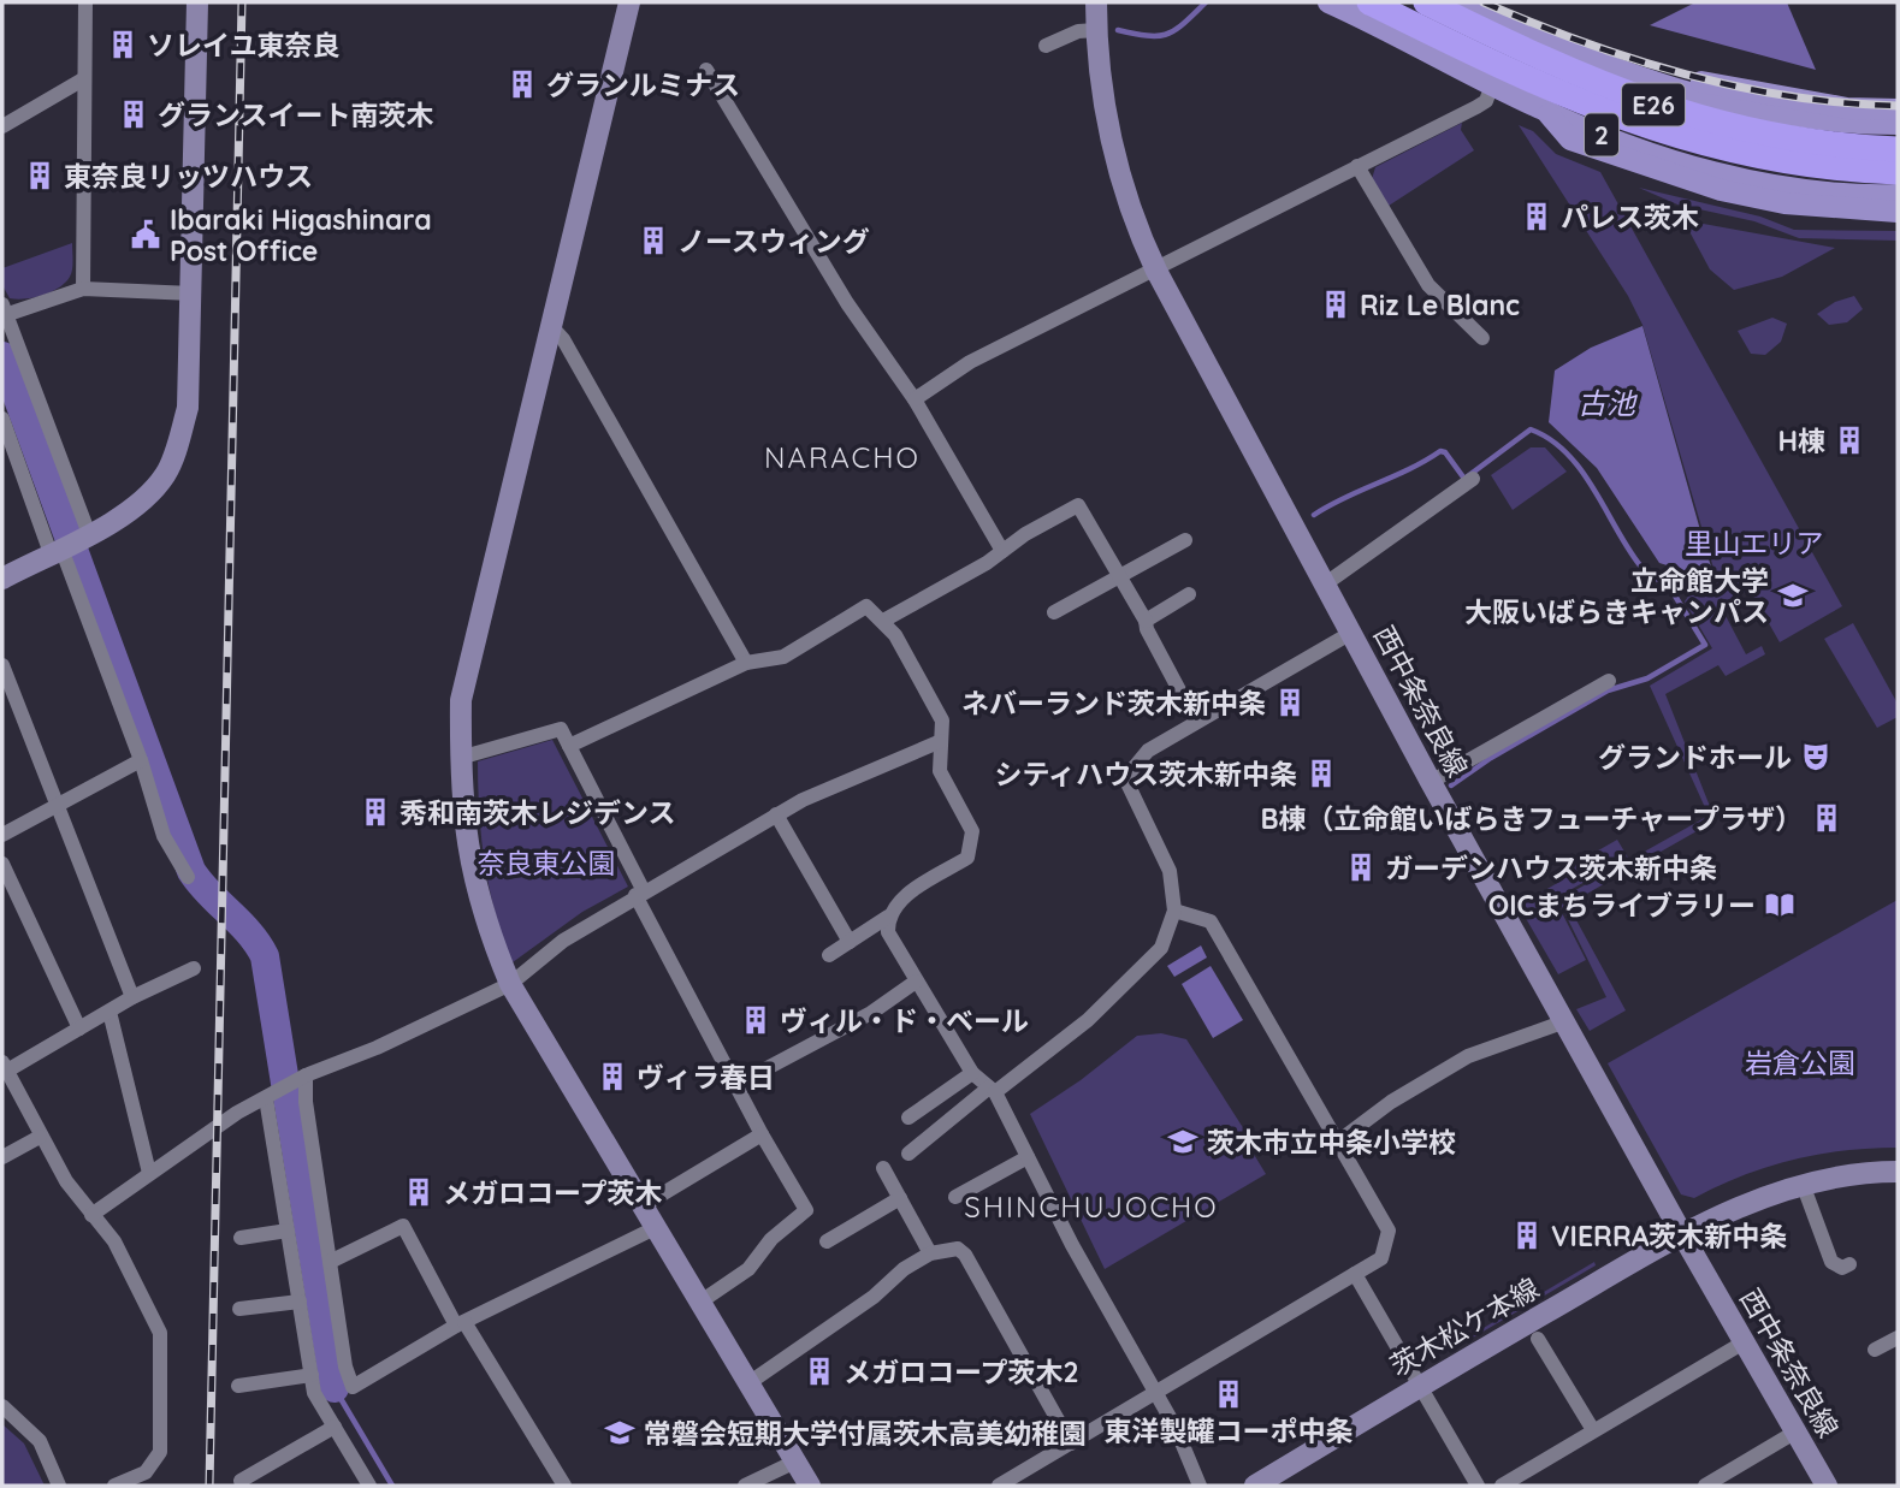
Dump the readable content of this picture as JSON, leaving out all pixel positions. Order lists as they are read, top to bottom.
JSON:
{
  "streets": {
    "highway": ["E26"],
    "main road": ["2"],
    "street": ["西中条奈良線", "茨木松ケ本線"]
  },
  "crossings": [
    ["E26", "2"],
    ["西中条奈良線", "茨木松ケ本線"]
  ],
  "districts": ["NARACHO", "SHINCHUJOCHO"],
  "water": ["古池"],
  "parks": ["里山エリア", "奈良東公園", "岩倉公園"],
  "places": {
    "building": [
      "ソレイユ東奈良",
      "グランルミナス",
      "グランスイート南茨木",
      "東奈良リッツハウス",
      "パレス茨木",
      "ノースウィング",
      "Riz Le Blanc",
      "H棟",
      "ネバーランド茨木新中条",
      "シティハウス茨木新中条",
      "秀和南茨木レジデンス",
      "B棟（立命館いばらきフューチャープラザ）",
      "ガーデンハウス茨木新中条",
      "ヴィル・ド・ベール",
      "ヴィラ春日",
      "メガロコープ茨木",
      "VIERRA茨木新中条",
      "メガロコープ茨木2",
      "東洋製罐コーポ中条"
    ],
    "public building": ["Ibaraki Higashinara Post Office"],
    "school or university": ["立命館大学 大阪いばらきキャンパス", "茨木市立中条小学校", "常磐会短期大学付属茨木高美幼稚園"],
    "theatre": ["グランドホール"],
    "library": ["OICまちライブラリー"]
  }
}
